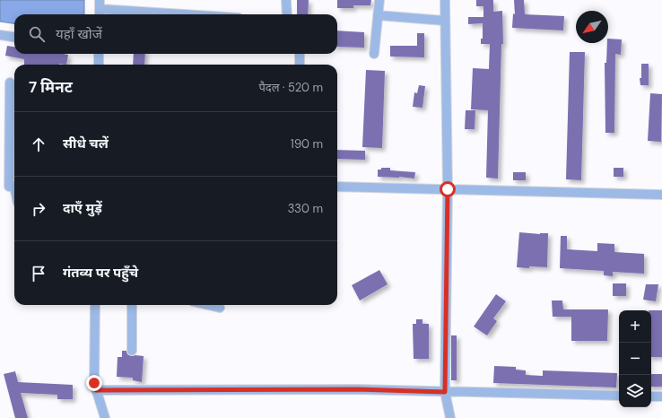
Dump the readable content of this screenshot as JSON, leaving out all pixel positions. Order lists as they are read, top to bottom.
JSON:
{
  "north": "bottom left",
  "page": {
    "search": "यहाँ खोजें",
    "heading": ["7 मिनट", "पैदल · 520 m"],
    "list": [
      ["सीधे चलें", "190 m"],
      ["दाएँ मुड़ें", "330 m"],
      "गंतव्य पर पहुँचे"
    ],
    "map_buttons": ["+", "−"]
  }
}
